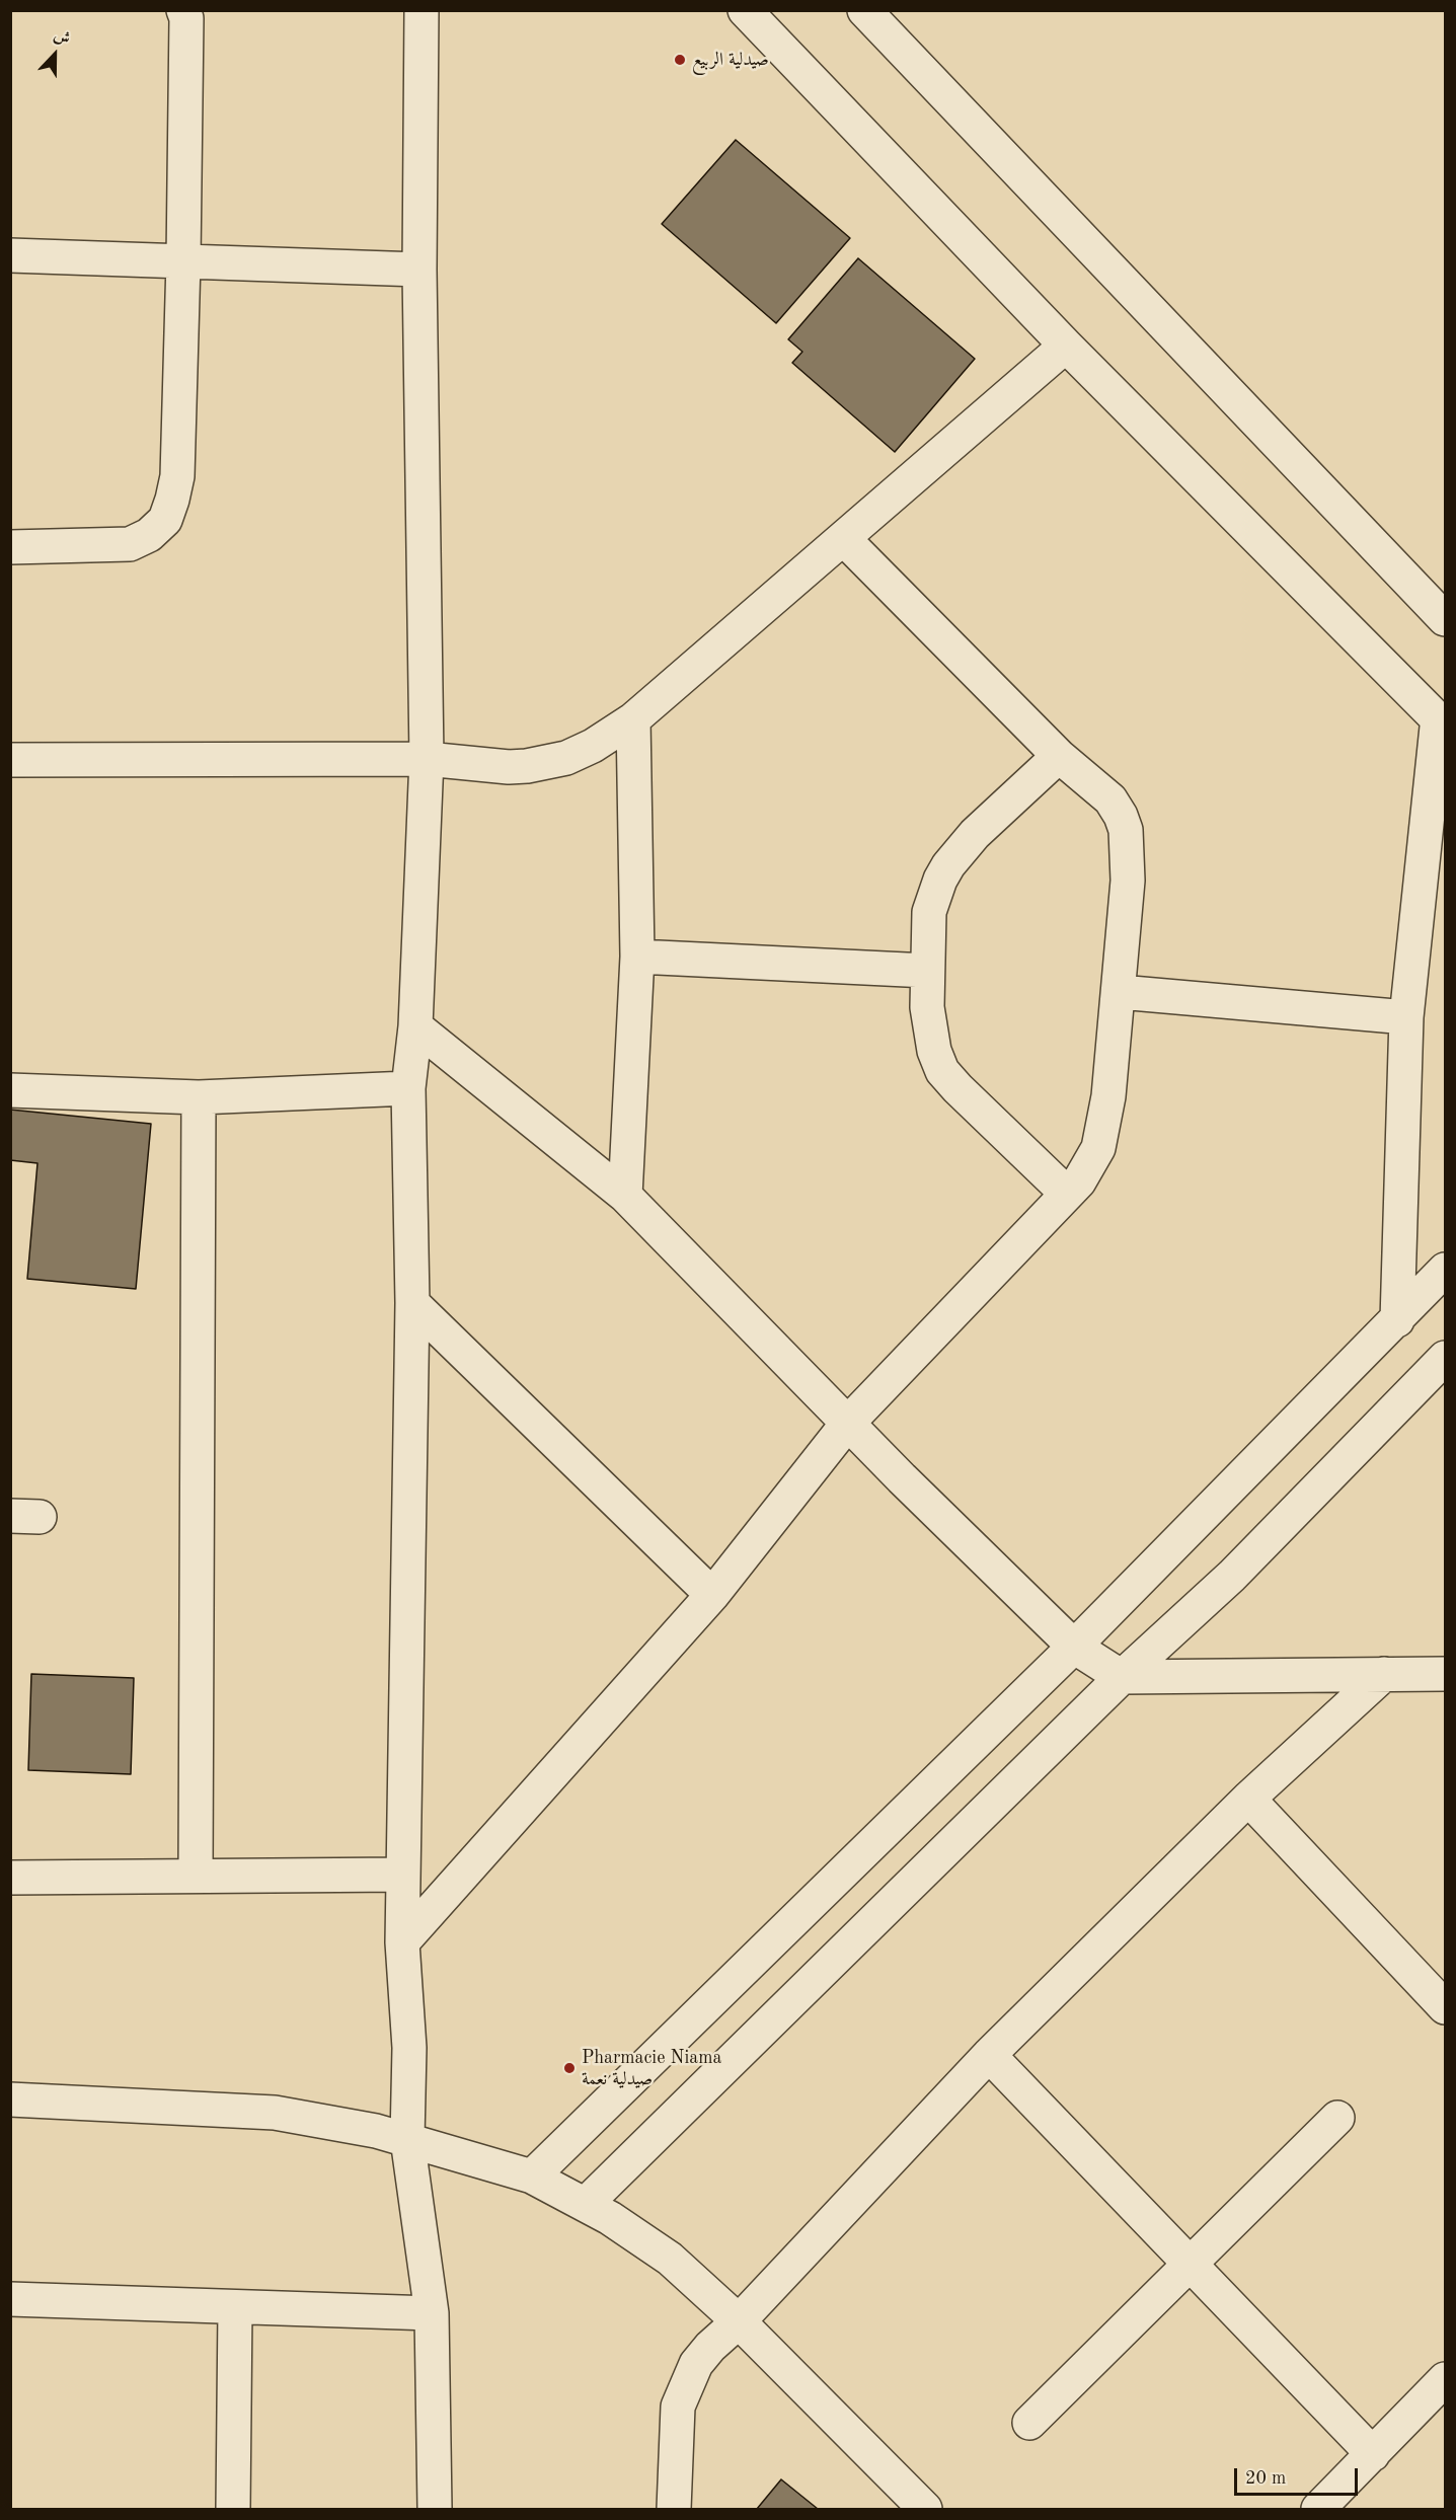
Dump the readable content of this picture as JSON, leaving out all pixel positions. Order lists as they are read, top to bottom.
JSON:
{
  "places": ["صيدلية الربيع", "Pharmacie Niama صيدلية نعمة"],
  "scale_bar": "20 m",
  "north": "top"
}
